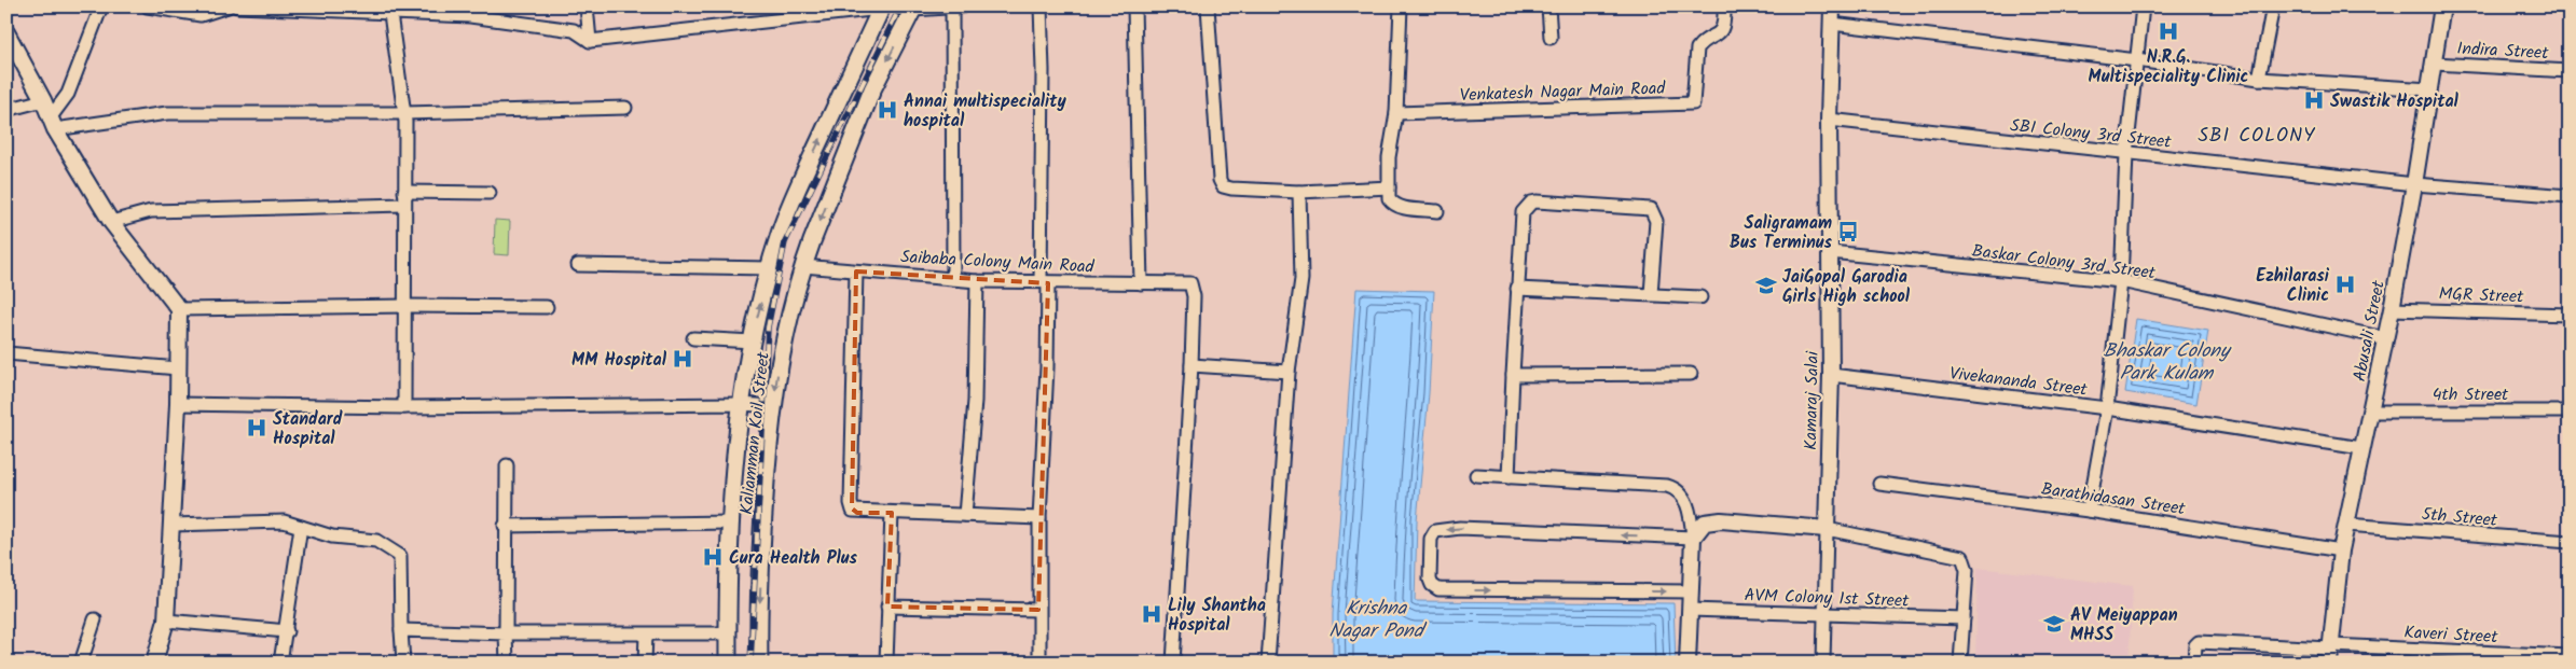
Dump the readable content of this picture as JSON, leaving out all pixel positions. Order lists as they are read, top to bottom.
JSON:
{
  "streets": {
    "main road": ["Kaliamman Koil Street"],
    "street": [
      "Indira Street",
      "Venkatesh Nagar Main Road",
      "SBI Colony 3rd Street",
      "Saibaba Colony Main Road",
      "Baskar Colony 3rd Street",
      "MGR Street",
      "Abusali Street",
      "Vivekananda Street",
      "4th Street",
      "Kamaraj Salai",
      "Barathidasan Street",
      "5th Street",
      "AVM Colony 1st Street",
      "Kaveri Street"
    ]
  },
  "crossings": [
    ["Indira Street", "Abusali Street"],
    ["SBI Colony 3rd Street", "Abusali Street"],
    ["SBI Colony 3rd Street", "Kamaraj Salai"],
    ["Saibaba Colony Main Road", "Kaliamman Koil Street"],
    ["Baskar Colony 3rd Street", "Abusali Street"],
    ["Baskar Colony 3rd Street", "Kamaraj Salai"],
    ["MGR Street", "Abusali Street"],
    ["Abusali Street", "Vivekananda Street"],
    ["Abusali Street", "4th Street"],
    ["Abusali Street", "Barathidasan Street"],
    ["Abusali Street", "5th Street"],
    ["Abusali Street", "Kaveri Street"],
    ["Vivekananda Street", "Kamaraj Salai"]
  ],
  "districts": ["SBI COLONY"],
  "water": ["Bhaskar Colony Park Kulam", "Krishna Nagar Pond"],
  "places": {
    "hospital": [
      "N.R.G. Multispeciality Clinic",
      "Swastik Hospital",
      "Annai multispeciality hospital",
      "Ezhilarasi Clinic",
      "MM Hospital",
      "Standard Hospital",
      "Cura Health Plus",
      "Lily Shantha Hospital"
    ],
    "bus stop": ["Saligramam Bus Terminus"],
    "school or university": ["JaiGopal Garodia Girls High school", "AV Meiyappan MHSS"]
  }
}
